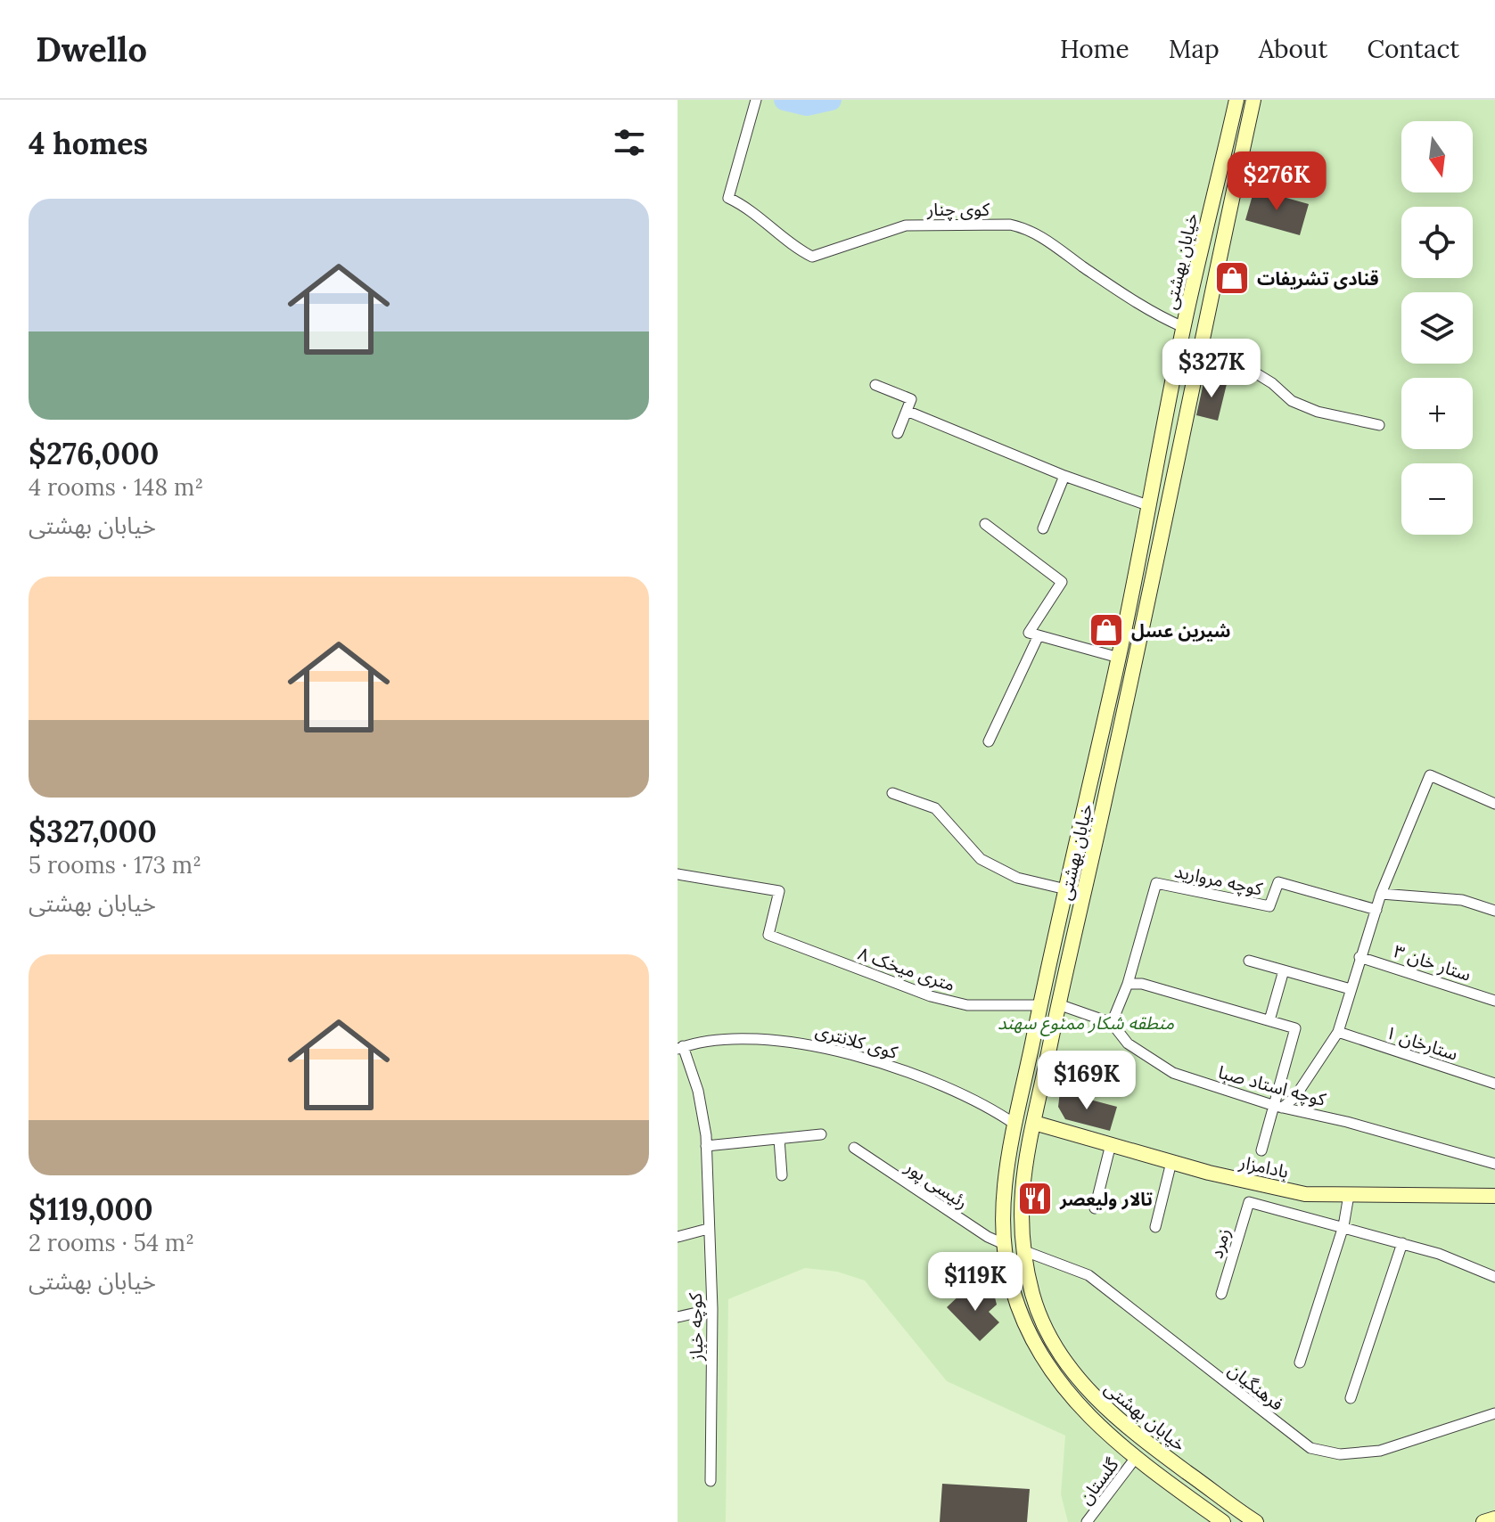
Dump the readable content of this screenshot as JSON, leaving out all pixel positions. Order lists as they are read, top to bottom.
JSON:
{
  "streets": {
    "main road": ["خیابان بهشتی", "بادامزار"],
    "street": [
      "کوی چنار",
      "کوچه مروارید",
      "ستار خان ۳",
      "۸ متری میخک",
      "کوی کلانتری",
      "ستارخان ۱",
      "کوچه استاد صبا",
      "رئیسی پور",
      "زمرد",
      "کوچه خباز",
      "فرهنگیان",
      "گلستان"
    ]
  },
  "crossings": [
    ["کوی چنار", "خیابان بهشتی"],
    ["خیابان بهشتی", "۸ متری میخک"],
    ["خیابان بهشتی", "کوی کلانتری"],
    ["خیابان بهشتی", "کوچه استاد صبا"],
    ["خیابان بهشتی", "بادامزار"],
    ["خیابان بهشتی", "رئیسی پور"],
    ["خیابان بهشتی", "فرهنگیان"],
    ["خیابان بهشتی", "گلستان"],
    ["کوی کلانتری", "کوچه خباز"]
  ],
  "parks": ["منطقه شکار ممنوع سهند"],
  "places": {
    "shop": ["قنادی تشریفات", "شیرین عسل"],
    "restaurant": ["تالار ولیعصر"]
  },
  "north": "bottom",
  "page": {
    "header": "Dwello",
    "nav": [
      "Home",
      "Map",
      "About",
      "Contact"
    ],
    "heading": "4 homes",
    "map_buttons": ["+", "−"],
    "price": [
      "$276K",
      "$327K",
      "$169K",
      "$119K"
    ],
    "list": [
      {
        "name": "$276,000",
        "note": "4 rooms · 148 m² · خیابان بهشتی"
      },
      {
        "name": "$327,000",
        "note": "5 rooms · 173 m² · خیابان بهشتی"
      },
      {
        "name": "$119,000",
        "note": "2 rooms · 54 m² · خیابان بهشتی"
      }
    ]
  }
}
